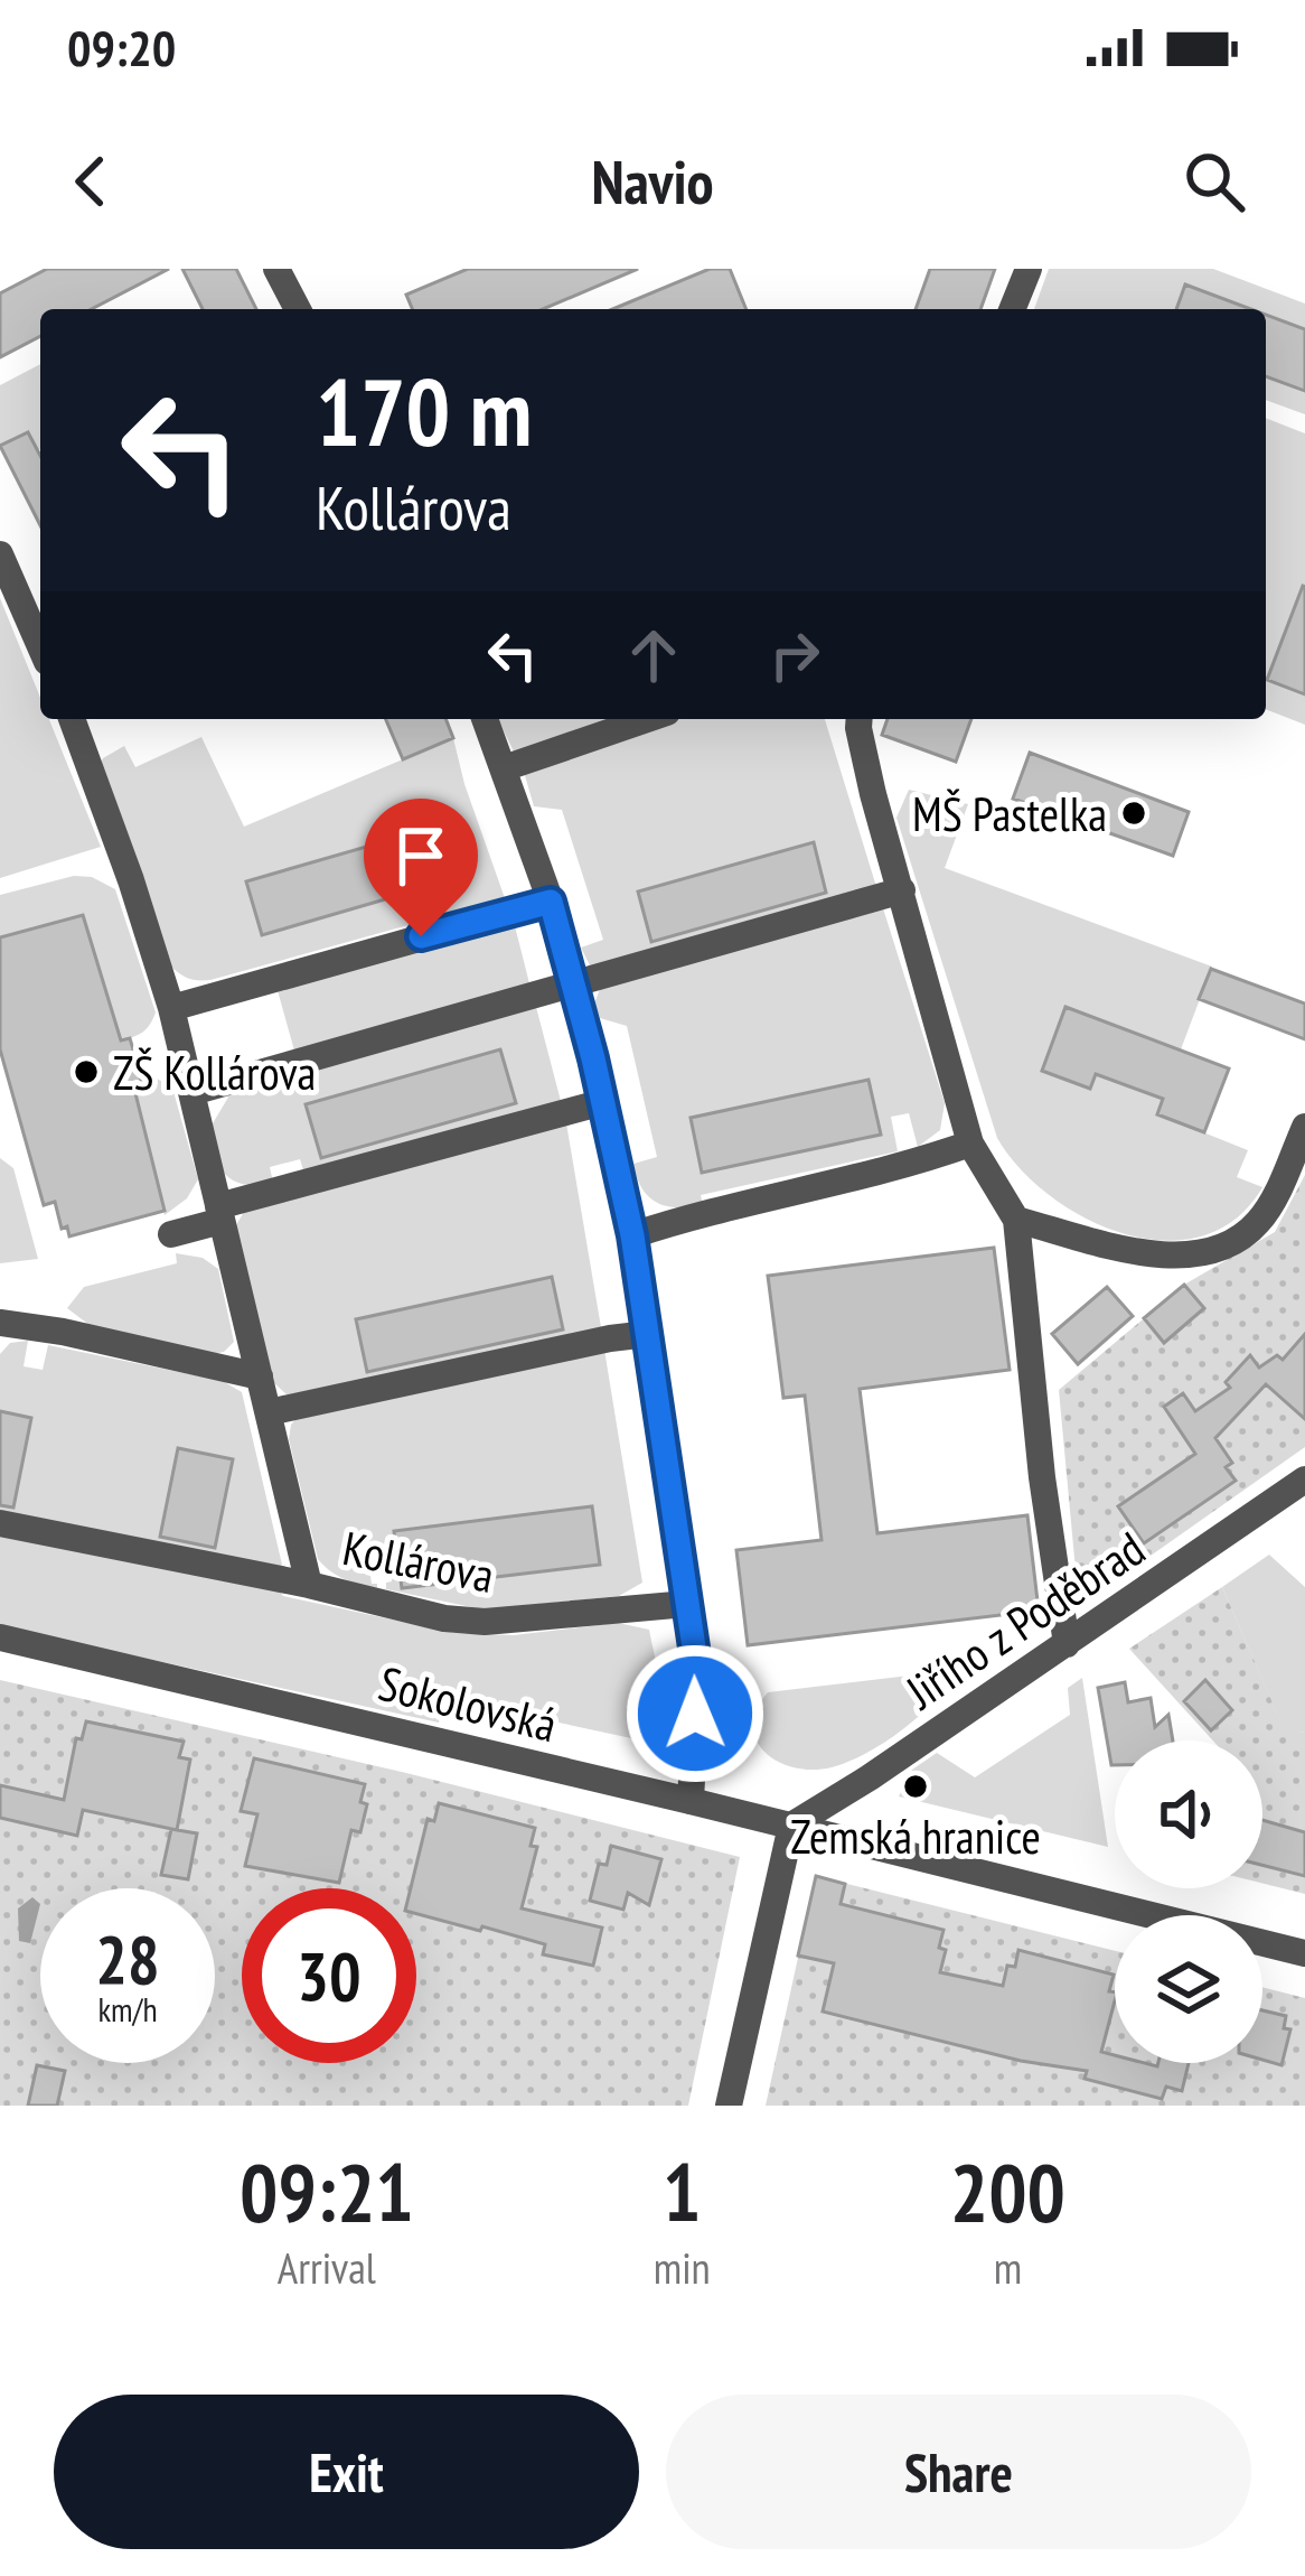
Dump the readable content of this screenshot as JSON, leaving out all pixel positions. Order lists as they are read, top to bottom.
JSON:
{
  "streets": {
    "street": ["Kollárova", "Jiřího z Poděbrad", "Sokolovská"]
  },
  "crossings": [
    ["Jiřího z Poděbrad", "Sokolovská"]
  ],
  "places": ["MŠ Pastelka", "ZŠ Kollárova", "Zemská hranice"],
  "page": {
    "status": "09:20",
    "header": "Navio",
    "turn": ["170 m", "Kollárova"],
    "speed": "28 km/h",
    "limit": "30",
    "eta": [
      "09:21",
      "Arrival",
      "1",
      "min",
      "200",
      "m"
    ],
    "buttons": ["Exit", "Share"]
  }
}
